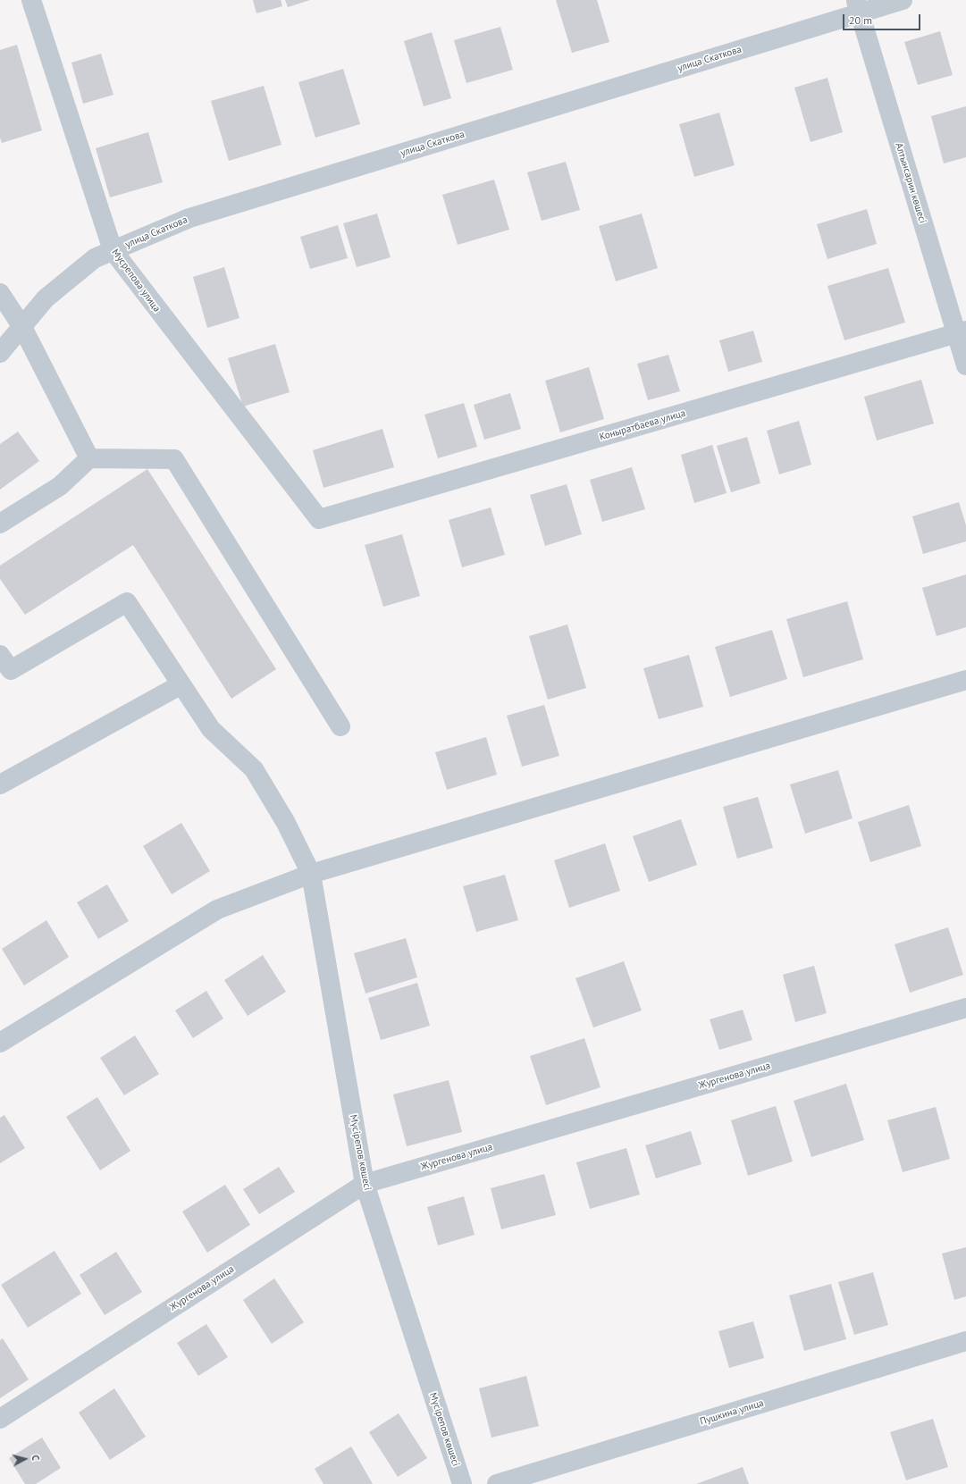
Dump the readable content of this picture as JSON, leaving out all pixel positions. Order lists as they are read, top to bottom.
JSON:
{
  "streets": {
    "street": [
      "улица Скаткова",
      "Алтынсарин көшесі",
      "Мусрепова улица",
      "Коныратбаева улица",
      "Жургенова улица",
      "Мүсірепов көшесі",
      "Пушкина улица"
    ]
  },
  "crossings": [
    ["улица Скаткова", "Алтынсарин көшесі"],
    ["улица Скаткова", "Мусрепова улица"],
    ["Алтынсарин көшесі", "Коныратбаева улица"],
    ["Мусрепова улица", "Коныратбаева улица"],
    ["Жургенова улица", "Мүсірепов көшесі"]
  ],
  "scale_bar": "20 m",
  "north": "right"
}
